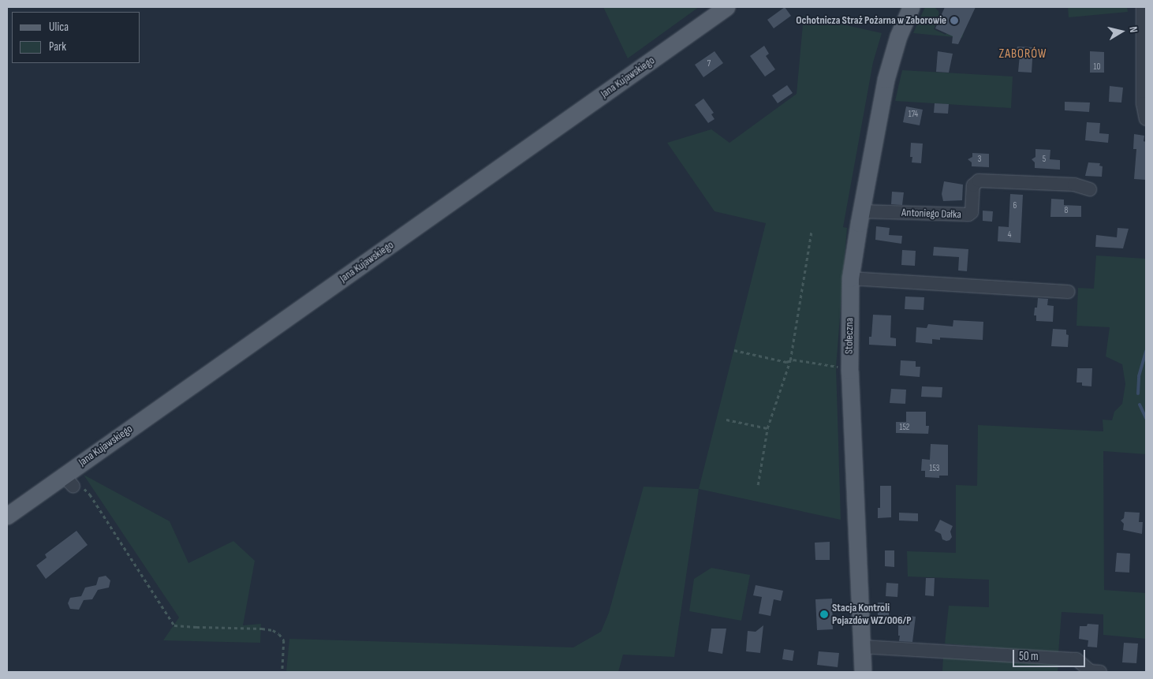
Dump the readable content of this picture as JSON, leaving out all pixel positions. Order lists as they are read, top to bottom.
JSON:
{
  "streets": {
    "main road": ["Jana Kujawskiego", "Stołeczna"],
    "street": ["Antoniego Dałka"]
  },
  "crossings": [
    ["Antoniego Dałka", "Stołeczna"]
  ],
  "districts": ["ZABORÓW"],
  "places": ["Ochotnicza Straż Pożarna w Zaborowie", "Stacja Kontroli Pojazdów WZ/006/P"],
  "house_numbers": [
    "7",
    "10",
    "174",
    "3",
    "5",
    "6",
    "8",
    "4",
    "152",
    "153"
  ],
  "legend": ["Ulica", "Park"],
  "scale_bar": "50 m",
  "north": "right"
}
